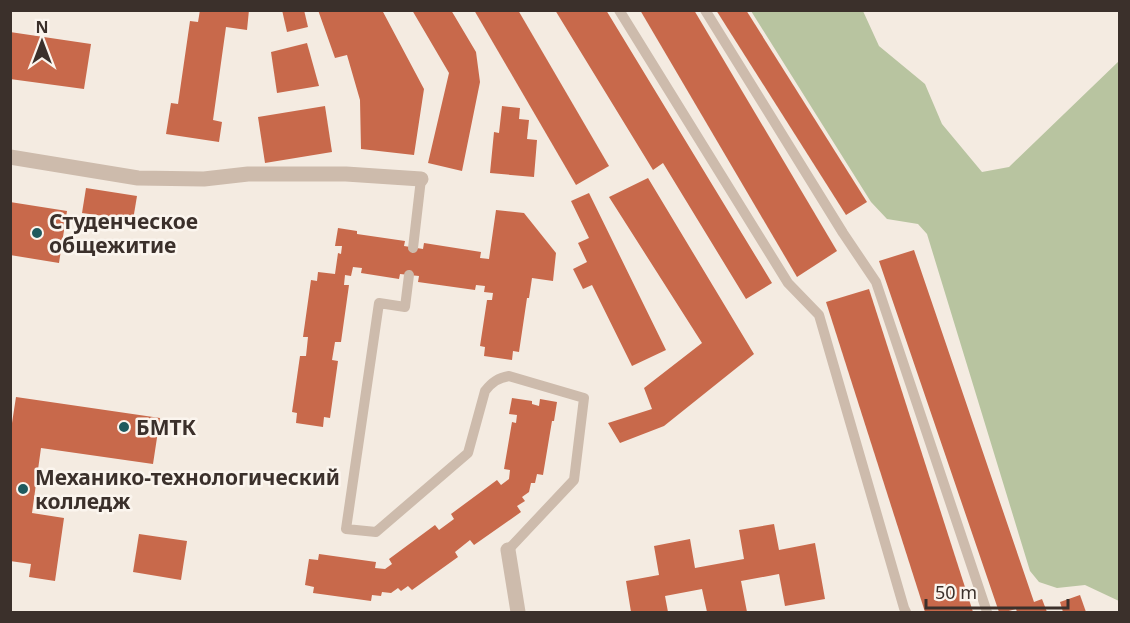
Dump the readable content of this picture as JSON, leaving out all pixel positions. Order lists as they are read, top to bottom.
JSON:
{
  "places": ["Студенческое общежитие", "БМТК", "Механико-технологический колледж"],
  "scale_bar": "50 m",
  "north": "top"
}
